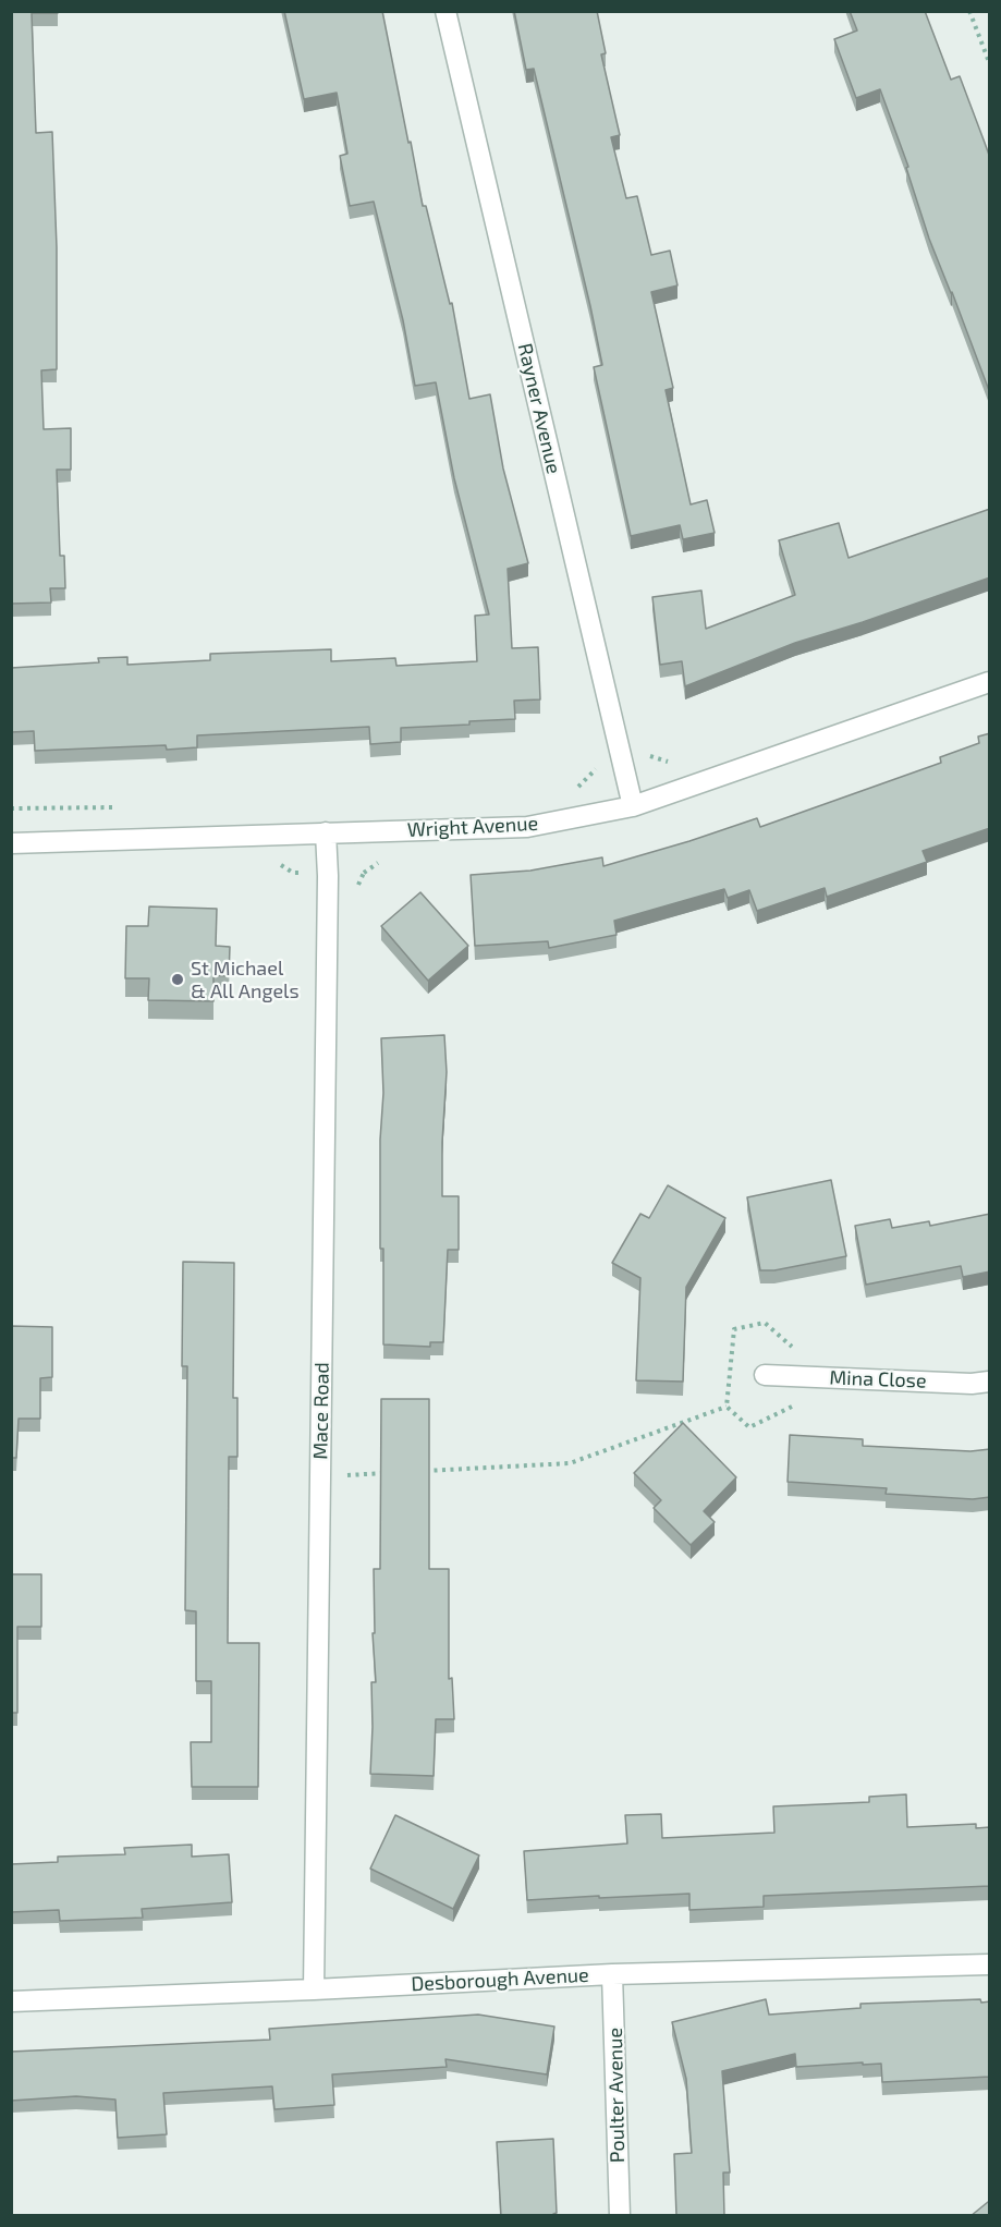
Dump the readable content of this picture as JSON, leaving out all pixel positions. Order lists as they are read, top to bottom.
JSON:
{
  "streets": {
    "street": [
      "Rayner Avenue",
      "Wright Avenue",
      "Mina Close",
      "Mace Road",
      "Desborough Avenue",
      "Poulter Avenue"
    ]
  },
  "crossings": [
    ["Rayner Avenue", "Wright Avenue"],
    ["Wright Avenue", "Mace Road"],
    ["Mace Road", "Desborough Avenue"],
    ["Desborough Avenue", "Poulter Avenue"]
  ],
  "places": ["St Michael & All Angels"]
}
